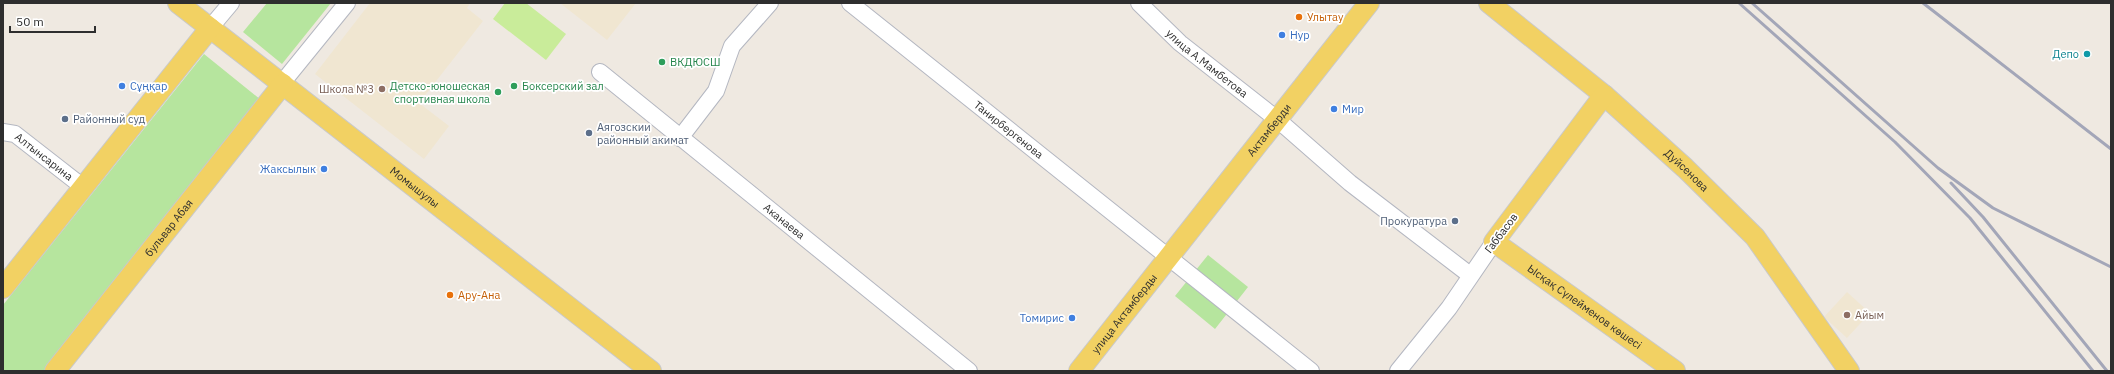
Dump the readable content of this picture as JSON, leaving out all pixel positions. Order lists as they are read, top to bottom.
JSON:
{
  "streets": {
    "main road": [
      "Актамберди",
      "Дуйсенова",
      "Момышулы",
      "бульвар Абая",
      "Габбасов",
      "Ысқақ Сүлейменов көшесі",
      "улица Актамберды"
    ],
    "street": [
      "улица А.Мамбетова",
      "Танирбергенова",
      "Алтынсарина",
      "Аканаева"
    ]
  },
  "crossings": [
    ["улица А.Мамбетова", "Актамберди"],
    ["улица А.Мамбетова", "Габбасов"],
    ["Танирбергенова", "Актамберди"],
    ["Танирбергенова", "улица Актамберды"],
    ["Актамберди", "улица Актамберды"],
    ["Дуйсенова", "Габбасов"],
    ["Момышулы", "бульвар Абая"],
    ["Габбасов", "Ысқақ Сүлейменов көшесі"]
  ],
  "places": [
    "Улытау",
    "Нур",
    "Депо",
    "ВКДЮСШ",
    "Сұңқар",
    "Боксерский зал",
    "Школа №3",
    "Детско-юношеская спортивная школа",
    "Мир",
    "Районный суд",
    "Аягозскии районный акимат",
    "Жаксылык",
    "Прокуратура",
    "Ару-Ана",
    "Айым",
    "Томирис"
  ],
  "scale_bar": "50 m"
}
